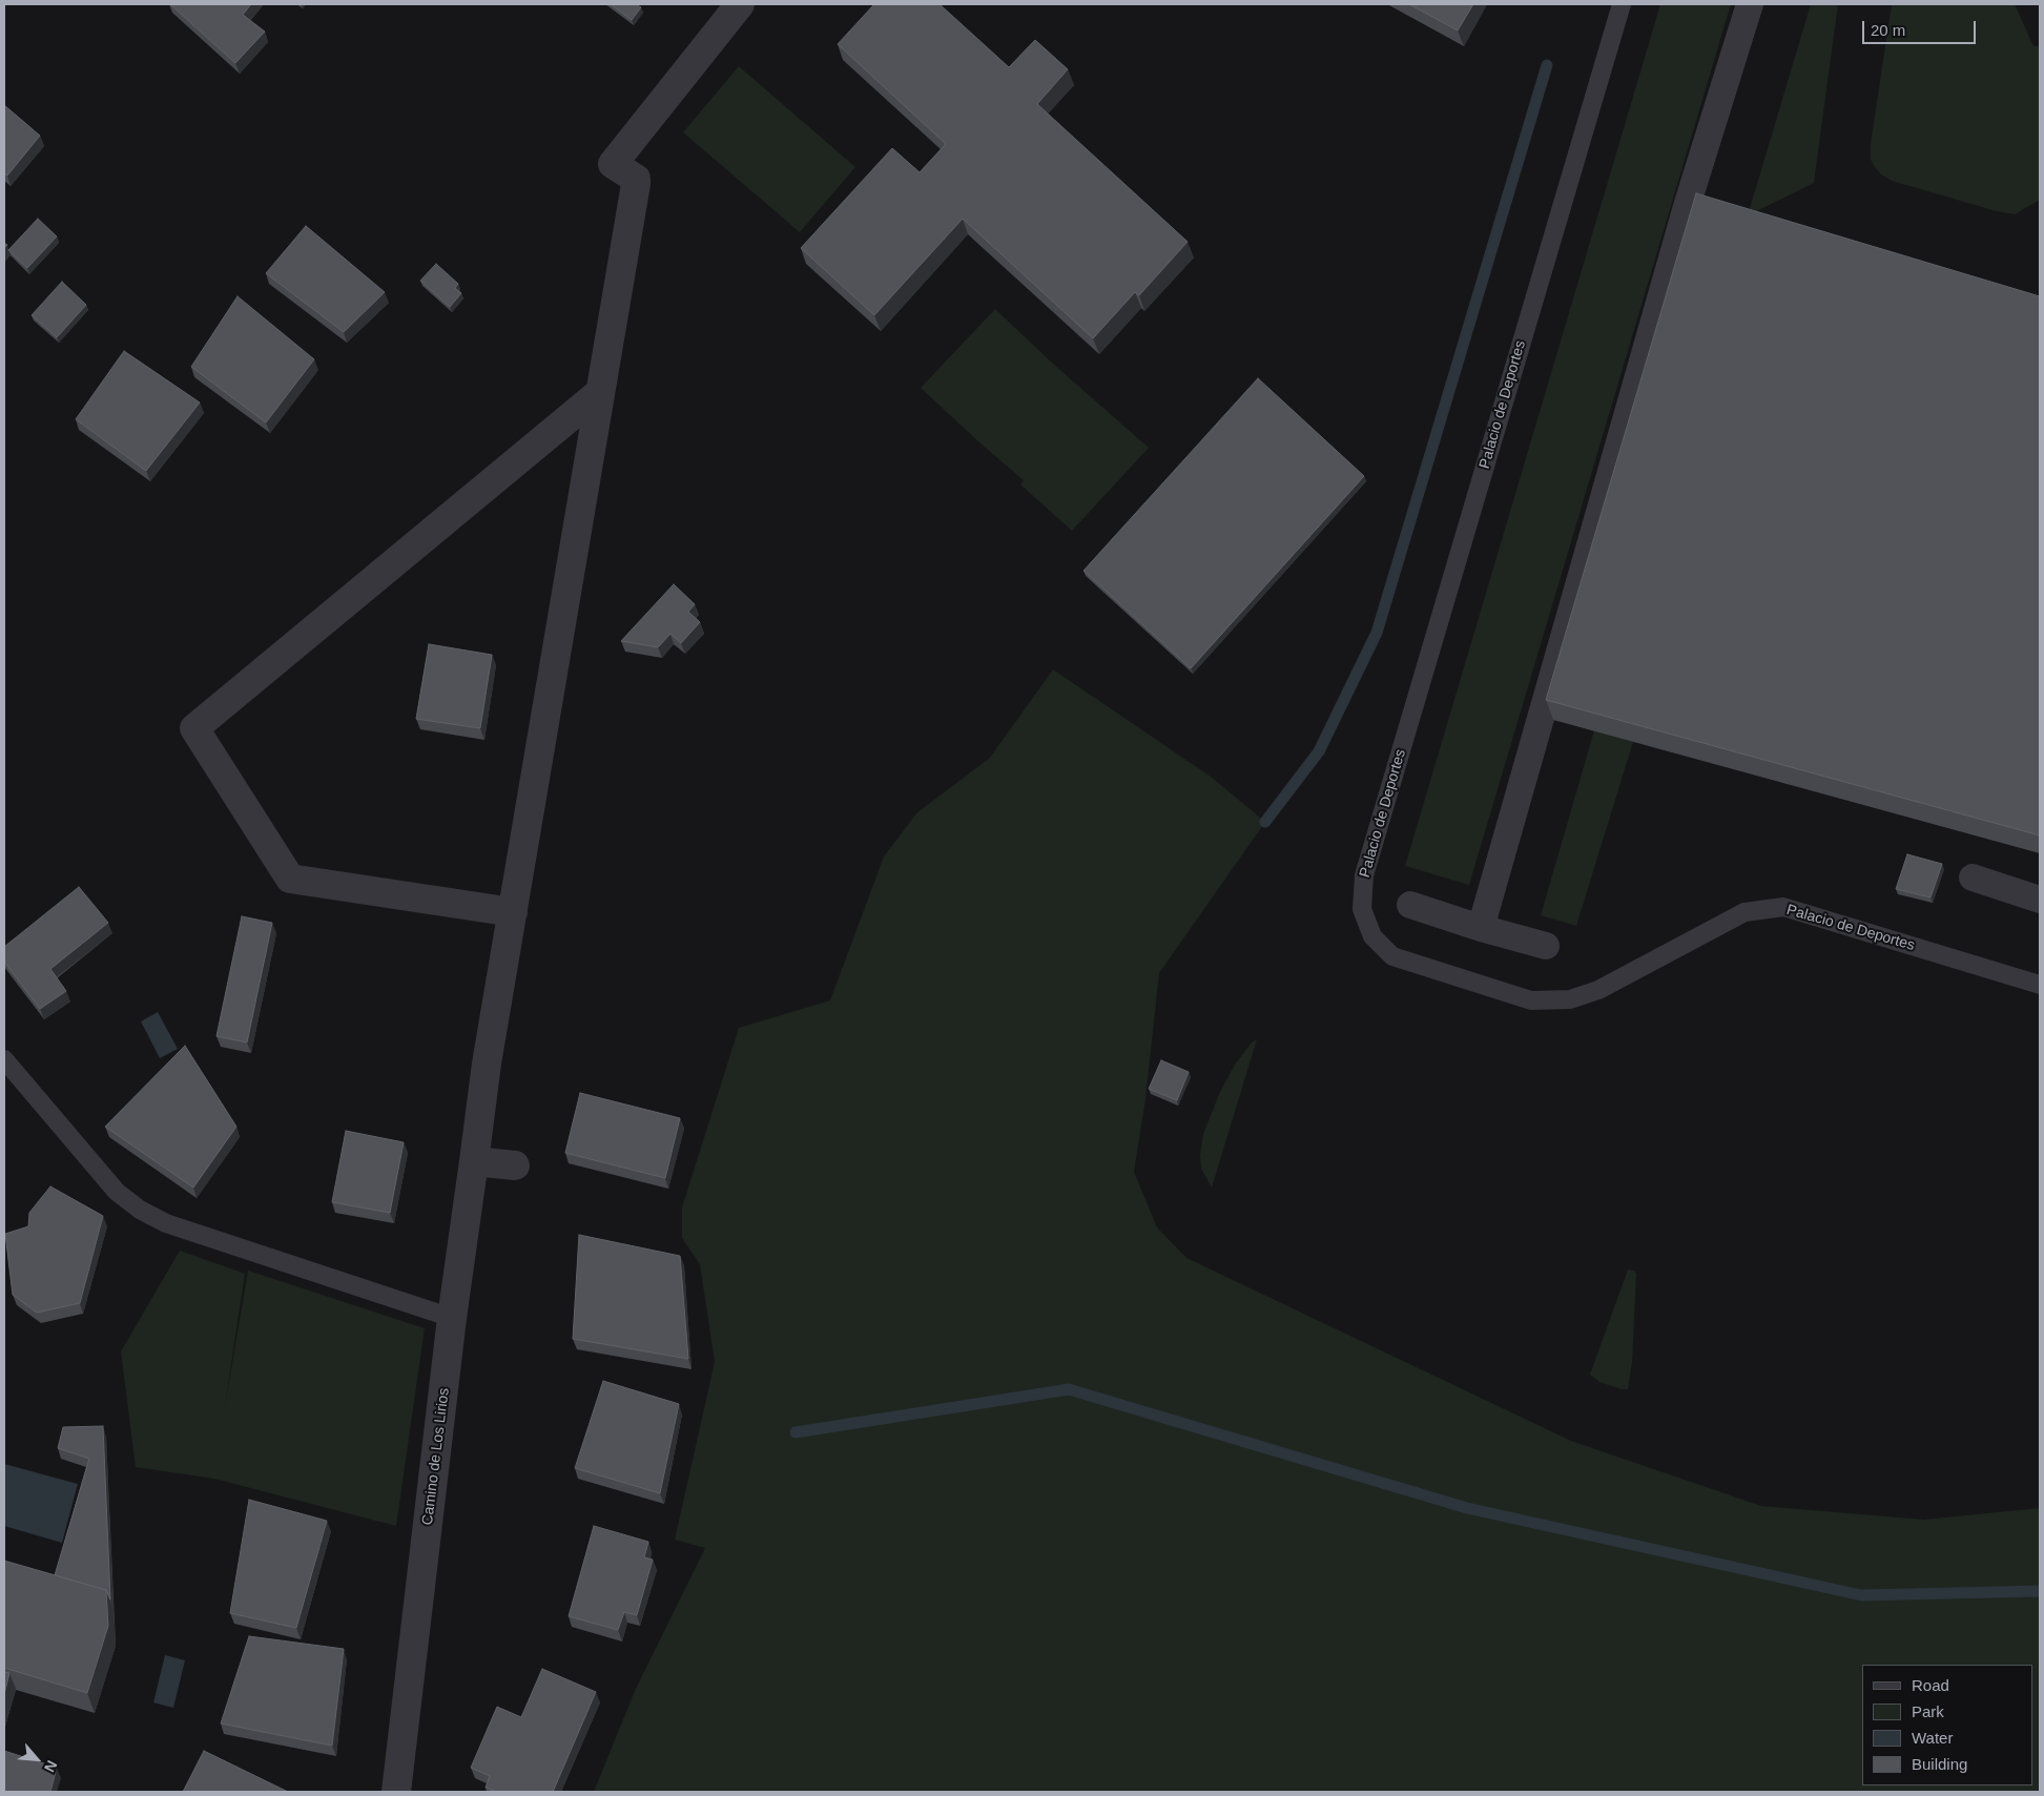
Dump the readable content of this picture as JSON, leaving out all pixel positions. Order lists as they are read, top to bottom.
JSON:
{
  "streets": {
    "street": ["Camino de Los Lirios"],
    "lane": ["Palacio de Deportes"]
  },
  "legend": [
    "Road",
    "Park",
    "Water",
    "Building"
  ],
  "scale_bar": "20 m",
  "north": "bottom right"
}
